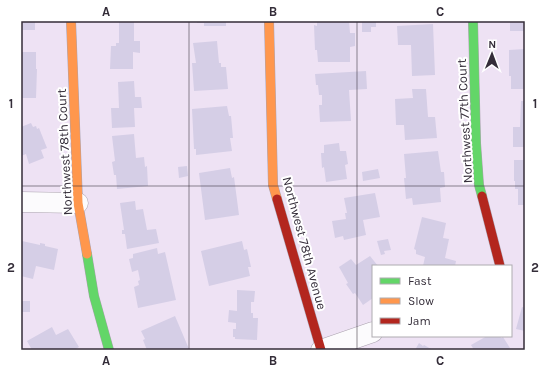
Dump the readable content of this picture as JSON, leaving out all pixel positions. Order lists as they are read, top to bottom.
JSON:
{
  "streets": {
    "street": ["Northwest 77th Court", "Northwest 78th Court", "Northwest 78th Avenue"]
  },
  "legend": ["Fast", "Slow", "Jam"],
  "north": "top",
  "grid": {
    "columns": ["A", "B", "C"],
    "rows": ["1", "2"]
  }
}
